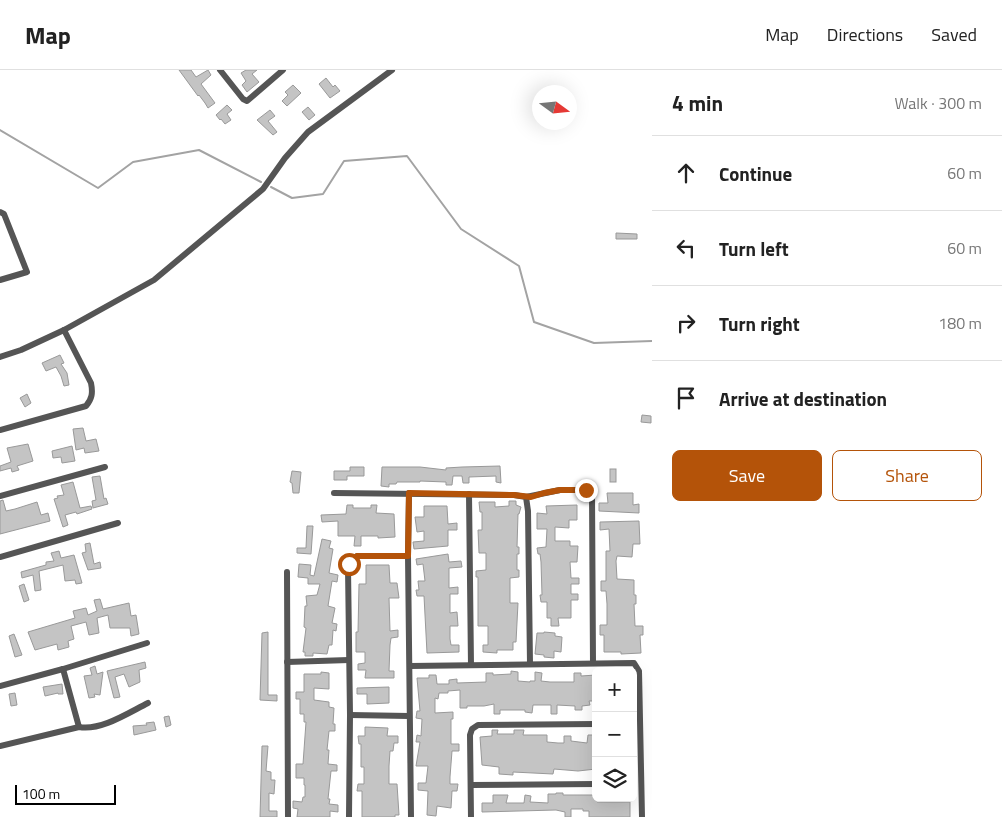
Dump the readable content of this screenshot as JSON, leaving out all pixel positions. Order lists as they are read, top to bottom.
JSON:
{
  "scale_bar": "100 m",
  "north": "right",
  "page": {
    "header": "Map",
    "nav": ["Map", "Directions", "Saved"],
    "heading": ["4 min", "Walk · 300 m"],
    "list": [
      ["Continue", "60 m"],
      ["Turn left", "60 m"],
      ["Turn right", "180 m"],
      "Arrive at destination"
    ],
    "buttons": ["Save", "Share"],
    "map_buttons": ["+", "−"],
    "scale": "100 m"
  }
}
